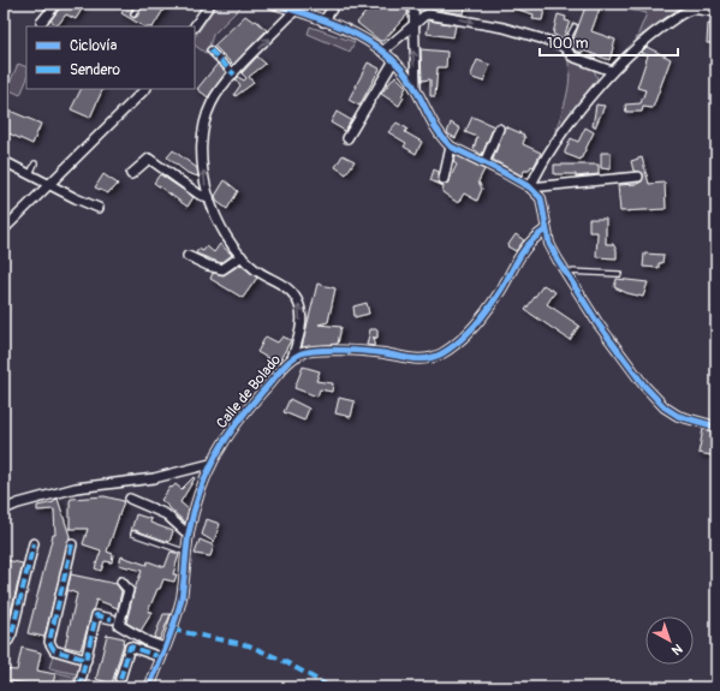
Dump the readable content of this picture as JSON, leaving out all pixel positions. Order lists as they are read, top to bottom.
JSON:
{
  "streets": {
    "street": ["Calle de Bolado"]
  },
  "legend": ["Ciclovía", "Sendero"],
  "scale_bar": "100 m",
  "north": "bottom right"
}
